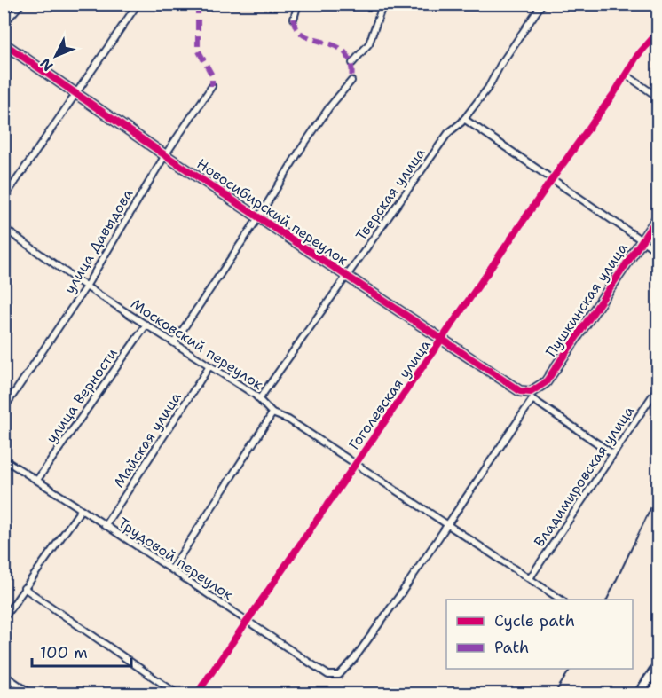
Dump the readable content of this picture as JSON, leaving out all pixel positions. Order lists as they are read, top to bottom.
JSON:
{
  "streets": {
    "street": [
      "Тверская улица",
      "Новосибирский переулок",
      "улица Давыдова",
      "Пушкинская улица",
      "Московский переулок",
      "Гоголевская улица",
      "улица Верности",
      "Майская улица",
      "Владимировская улица",
      "Трудовой переулок"
    ]
  },
  "crossings": [
    ["Тверская улица", "Новосибирский переулок"],
    ["Тверская улица", "Московский переулок"],
    ["Новосибирский переулок", "улица Давыдова"],
    ["Новосибирский переулок", "Пушкинская улица"],
    ["Новосибирский переулок", "Гоголевская улица"],
    ["Новосибирский переулок", "Владимировская улица"],
    ["улица Давыдова", "Московский переулок"],
    ["Пушкинская улица", "Московский переулок"],
    ["Пушкинская улица", "Трудовой переулок"],
    ["Московский переулок", "Гоголевская улица"],
    ["Московский переулок", "улица Верности"],
    ["Московский переулок", "Майская улица"],
    ["Московский переулок", "Владимировская улица"],
    ["Гоголевская улица", "Трудовой переулок"],
    ["улица Верности", "Трудовой переулок"],
    ["Майская улица", "Трудовой переулок"]
  ],
  "legend": ["Cycle path", "Path"],
  "scale_bar": "100 m",
  "north": "bottom left"
}
